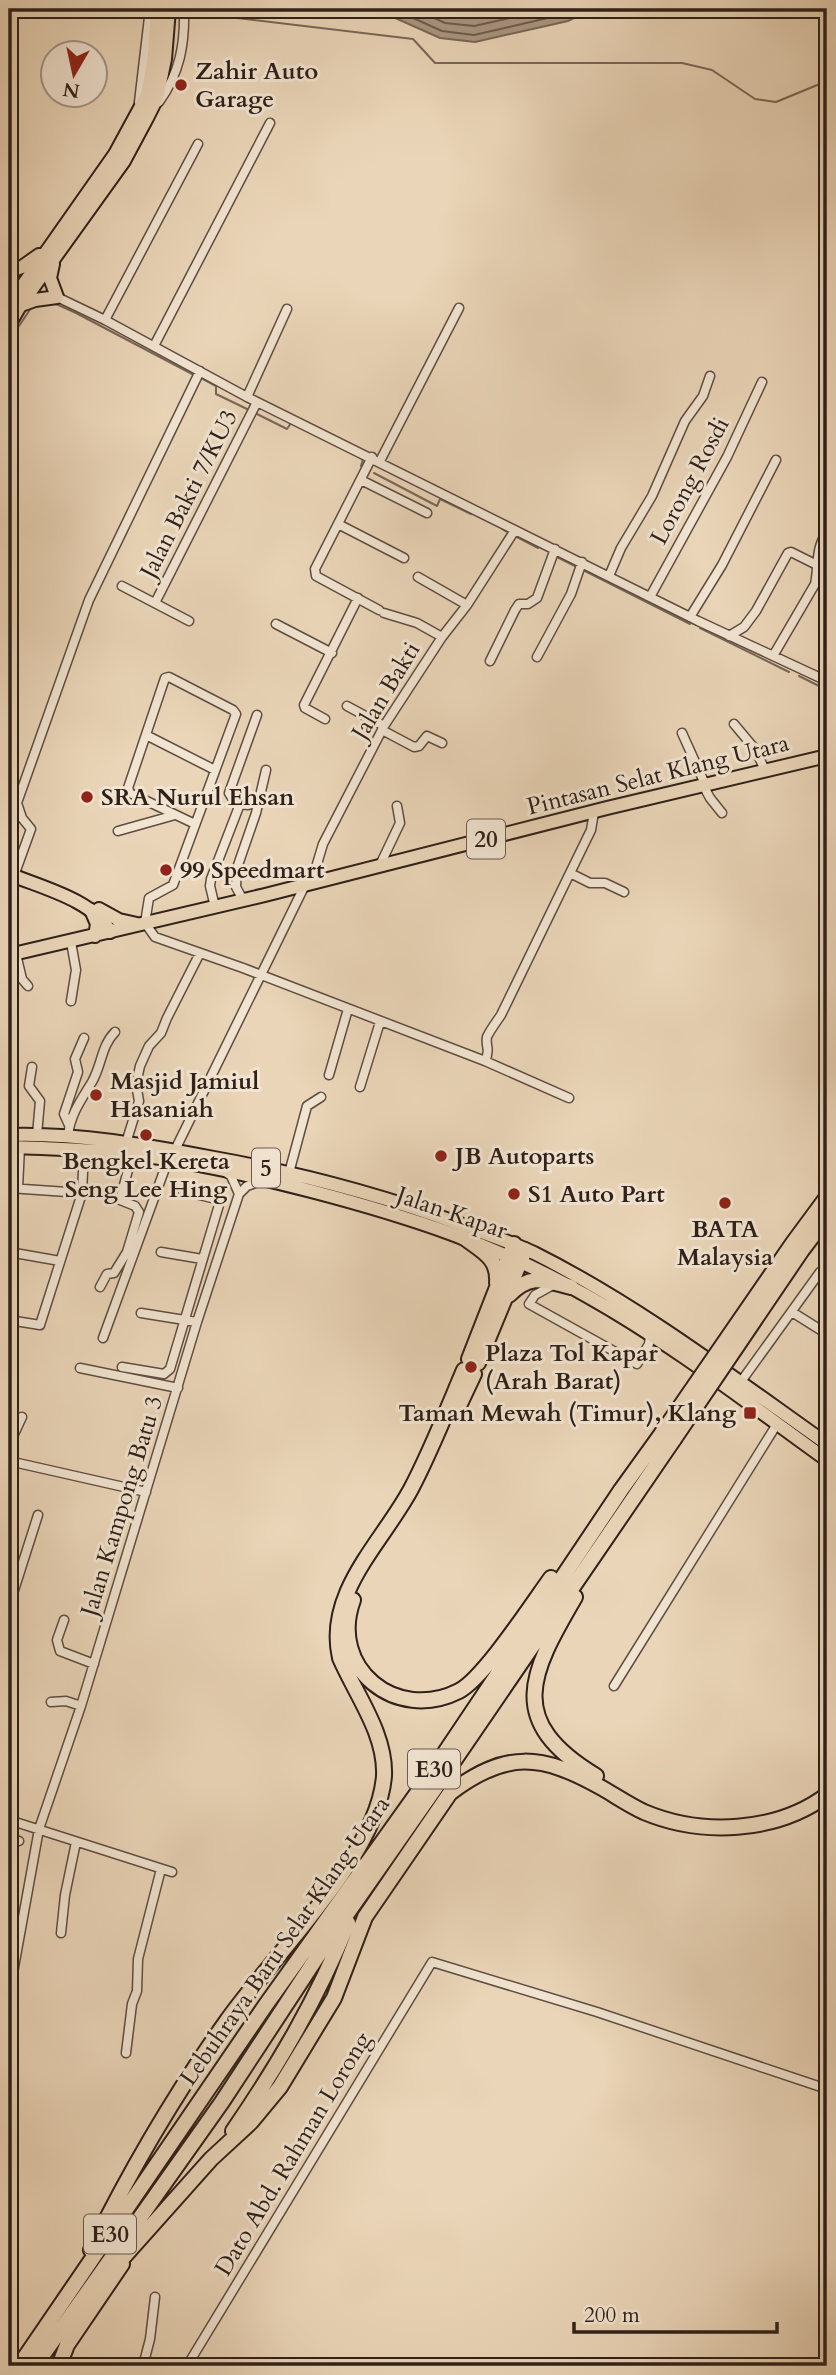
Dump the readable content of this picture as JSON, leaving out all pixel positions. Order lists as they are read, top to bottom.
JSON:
{
  "streets": {
    "highway": ["E30", "Lebuhraya Baru Selat Klang Utara"],
    "main road": [
      "Pintasan Selat Klang Utara",
      "20",
      "5",
      "Jalan Kapar"
    ],
    "street": [
      "Lorong Rosdi",
      "Jalan Bakti 7/KU3",
      "Jalan Bakti",
      "Jalan Kampong Batu 3",
      "Dato Abd. Rahman Lorong"
    ]
  },
  "crossings": [
    ["Jalan Bakti", "Pintasan Selat Klang Utara"],
    ["Jalan Bakti", "Jalan Kapar"]
  ],
  "places": {
    "other": [
      "Zahir Auto Garage",
      "SRA Nurul Ehsan",
      "99 Speedmart",
      "Masjid Jamiul Hasaniah",
      "Bengkel Kereta Seng Lee Hing",
      "JB Autoparts",
      "S1 Auto Part",
      "BATA Malaysia",
      "Plaza Tol Kapar (Arah Barat)"
    ],
    "transit": ["Taman Mewah (Timur), Klang"]
  },
  "scale_bar": "200 m",
  "north": "bottom"
}
